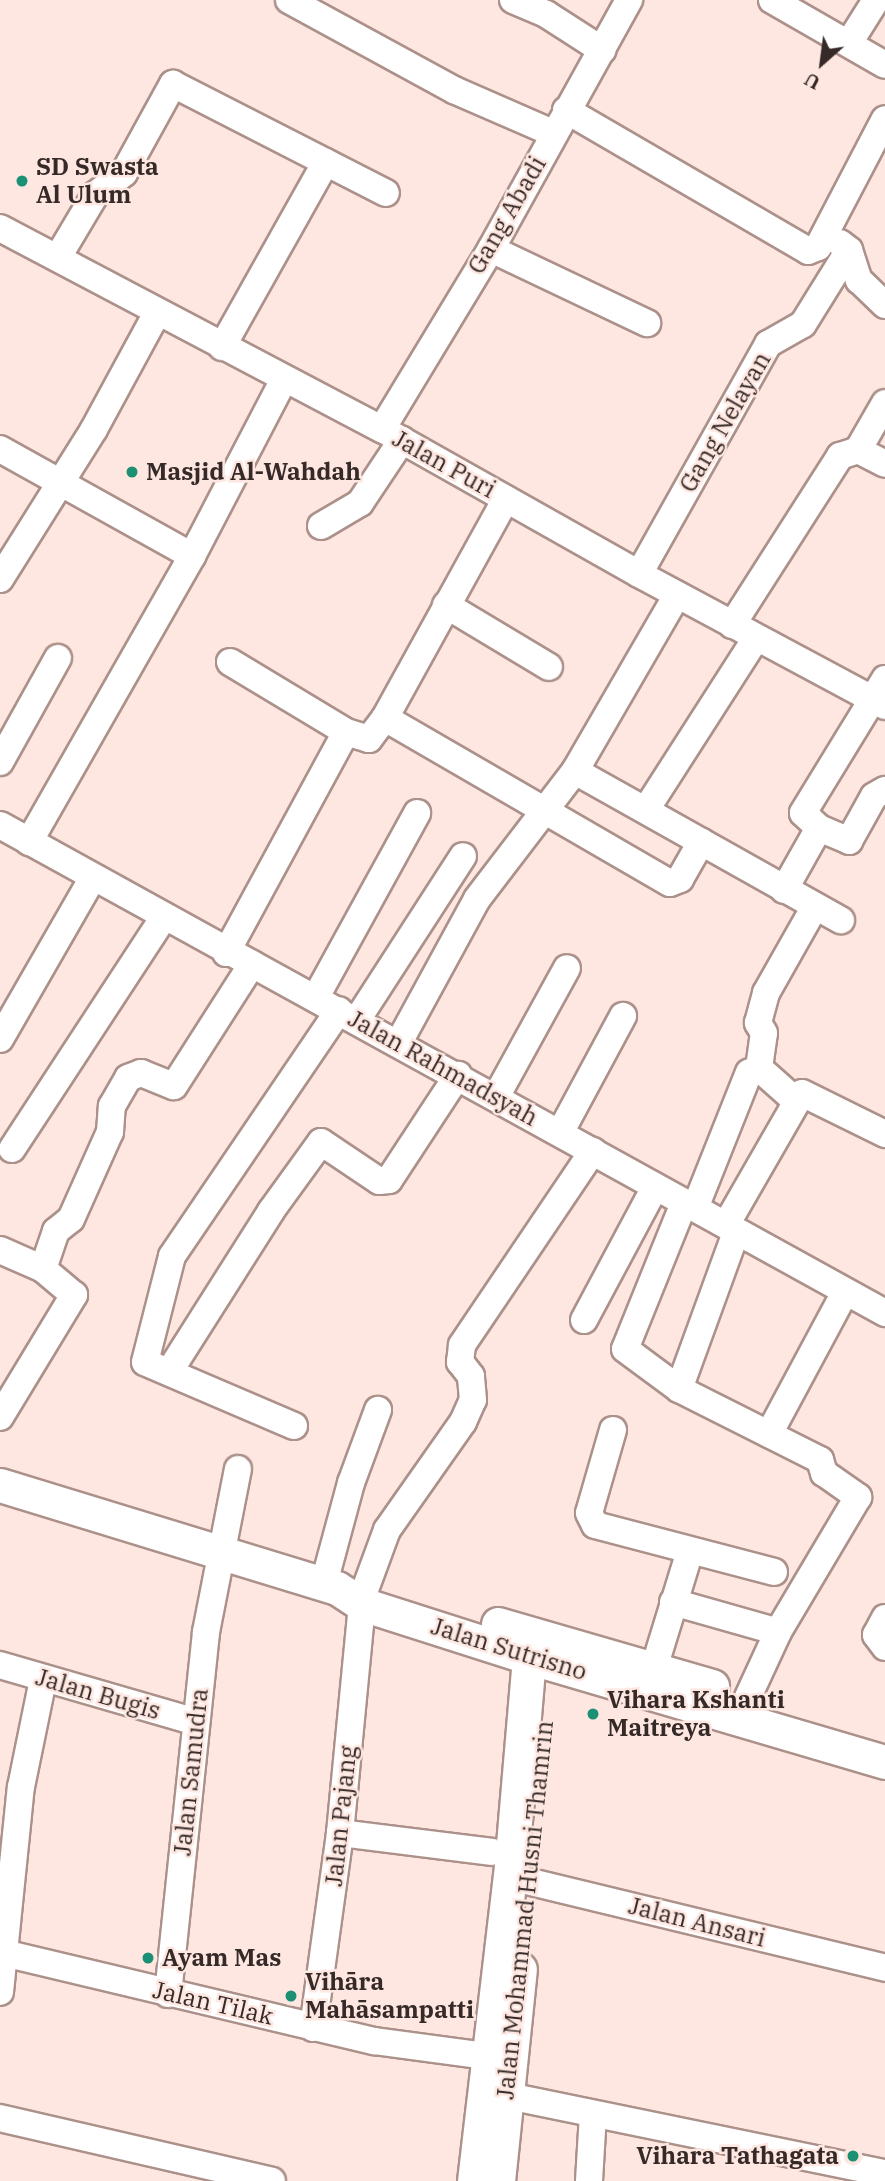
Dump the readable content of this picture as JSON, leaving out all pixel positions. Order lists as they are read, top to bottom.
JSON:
{
  "streets": {
    "main road": ["Jalan Sutrisno", "Jalan Mohammad Husni Thamrin"],
    "street": [
      "Gang Abadi",
      "Gang Nelayan",
      "Jalan Puri",
      "Jalan Rahmadsyah",
      "Jalan Bugis",
      "Jalan Samudra",
      "Jalan Pajang",
      "Jalan Ansari",
      "Jalan Tilak"
    ]
  },
  "crossings": [
    ["Gang Abadi", "Jalan Puri"],
    ["Gang Nelayan", "Jalan Puri"],
    ["Jalan Sutrisno", "Jalan Samudra"],
    ["Jalan Sutrisno", "Jalan Pajang"],
    ["Jalan Sutrisno", "Jalan Mohammad Husni Thamrin"],
    ["Jalan Bugis", "Jalan Samudra"],
    ["Jalan Samudra", "Jalan Tilak"],
    ["Jalan Pajang", "Jalan Ansari"],
    ["Jalan Pajang", "Jalan Tilak"],
    ["Jalan Mohammad Husni Thamrin", "Jalan Ansari"],
    ["Jalan Mohammad Husni Thamrin", "Jalan Tilak"]
  ],
  "places": [
    "SD Swasta Al Ulum",
    "Masjid Al-Wahdah",
    "Vihara Kshanti Maitreya",
    "Ayam Mas",
    "Vihāra Mahāsampatti",
    "Vihara Tathagata"
  ],
  "north": "bottom left"
}
